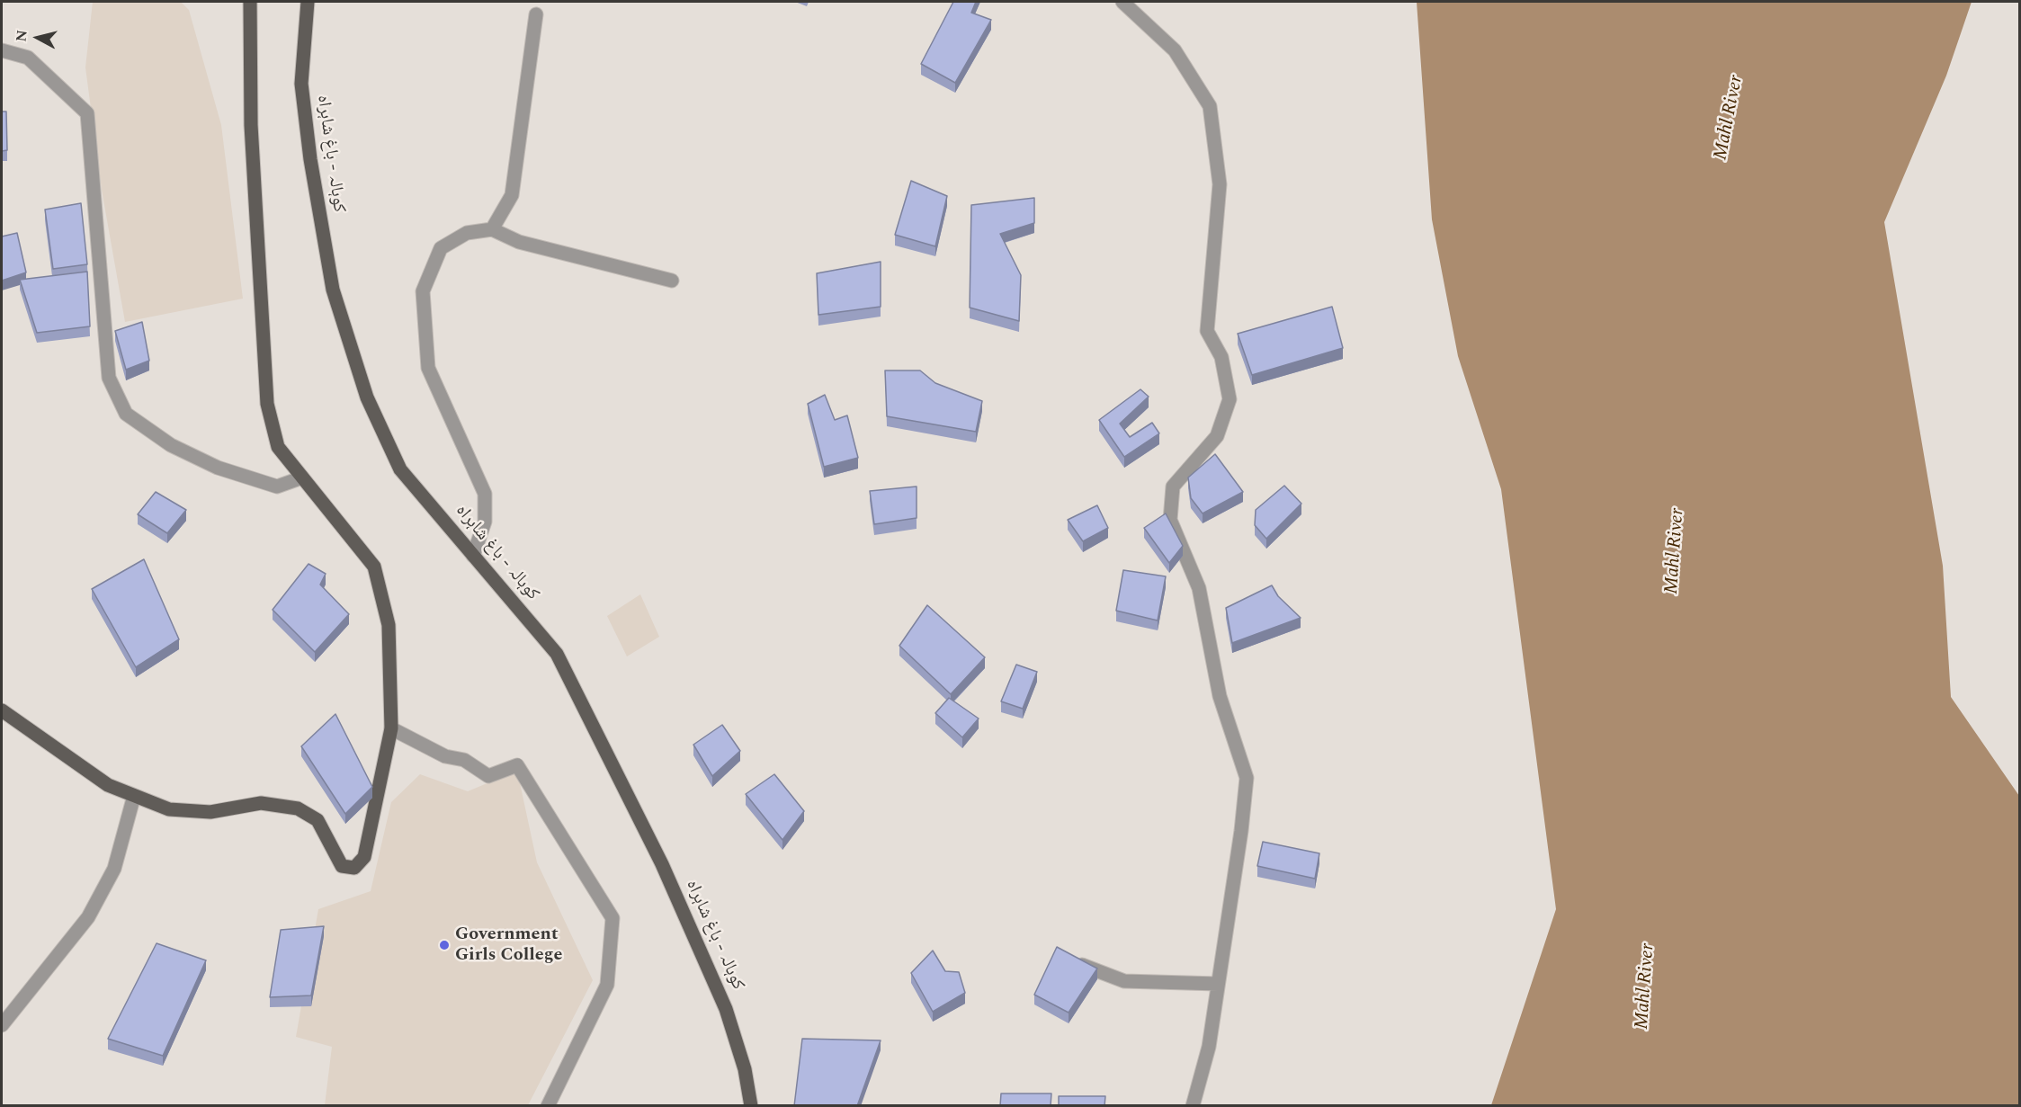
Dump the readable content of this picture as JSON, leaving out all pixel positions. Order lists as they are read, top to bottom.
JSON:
{
  "streets": {
    "main road": ["کوہالہ - باغ شاہراہ"]
  },
  "water": ["Mahl River"],
  "places": ["Government Girls College"],
  "north": "left"
}
